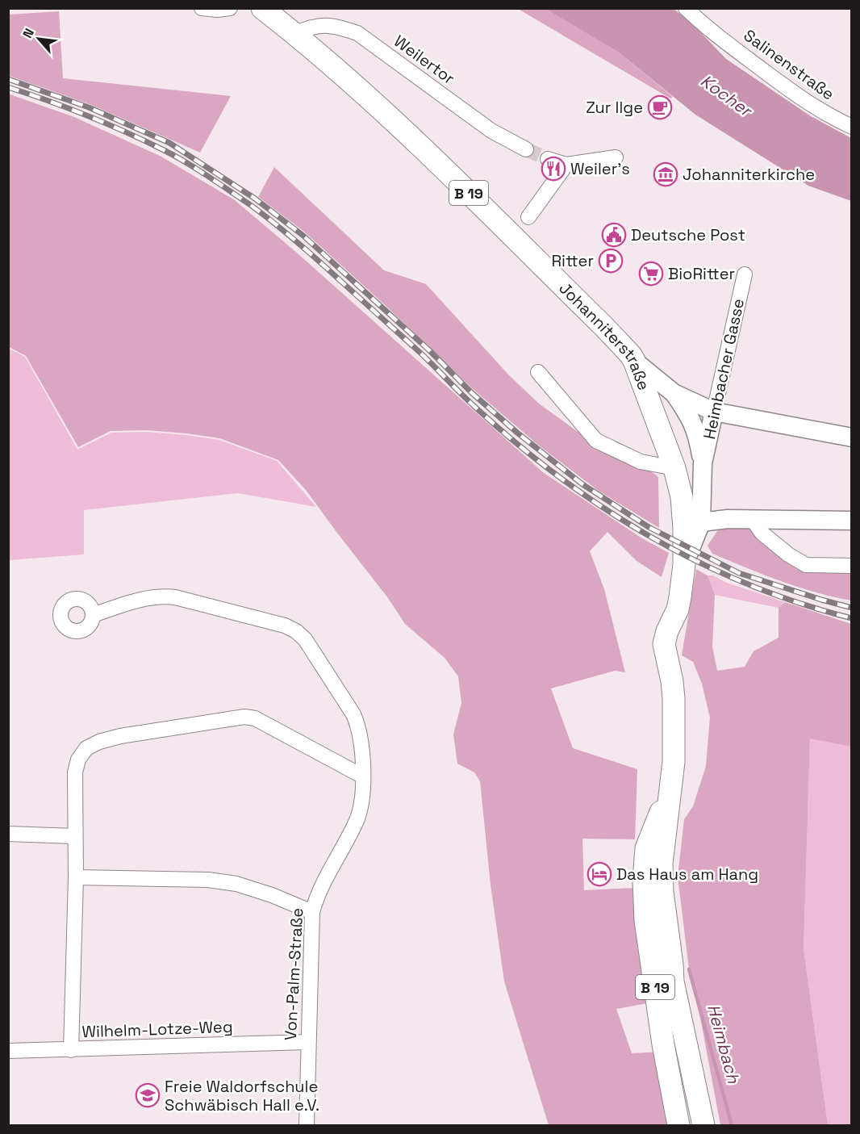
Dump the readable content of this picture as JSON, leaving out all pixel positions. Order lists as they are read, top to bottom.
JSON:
{
  "streets": {
    "main road": ["B 19", "Johanniterstraße"],
    "street": [
      "Weilertor",
      "Salinenstraße",
      "Heimbacher Gasse",
      "Von-Palm-Straße",
      "Wilhelm-Lotze-Weg"
    ]
  },
  "crossings": [
    ["Weilertor", "Johanniterstraße"],
    ["B 19", "Johanniterstraße"],
    ["Johanniterstraße", "Heimbacher Gasse"],
    ["Von-Palm-Straße", "Wilhelm-Lotze-Weg"]
  ],
  "water": ["Kocher", "Heimbach"],
  "places": {
    "cafe": ["Zur Ilge"],
    "restaurant": ["Weiler's"],
    "museum": ["Johanniterkirche"],
    "public building": ["Deutsche Post"],
    "parking": ["Ritter"],
    "supermarket": ["BioRitter"],
    "hotel": ["Das Haus am Hang"],
    "school or university": ["Freie Waldorfschule Schwäbisch Hall e.V."]
  },
  "north": "top left"
}
